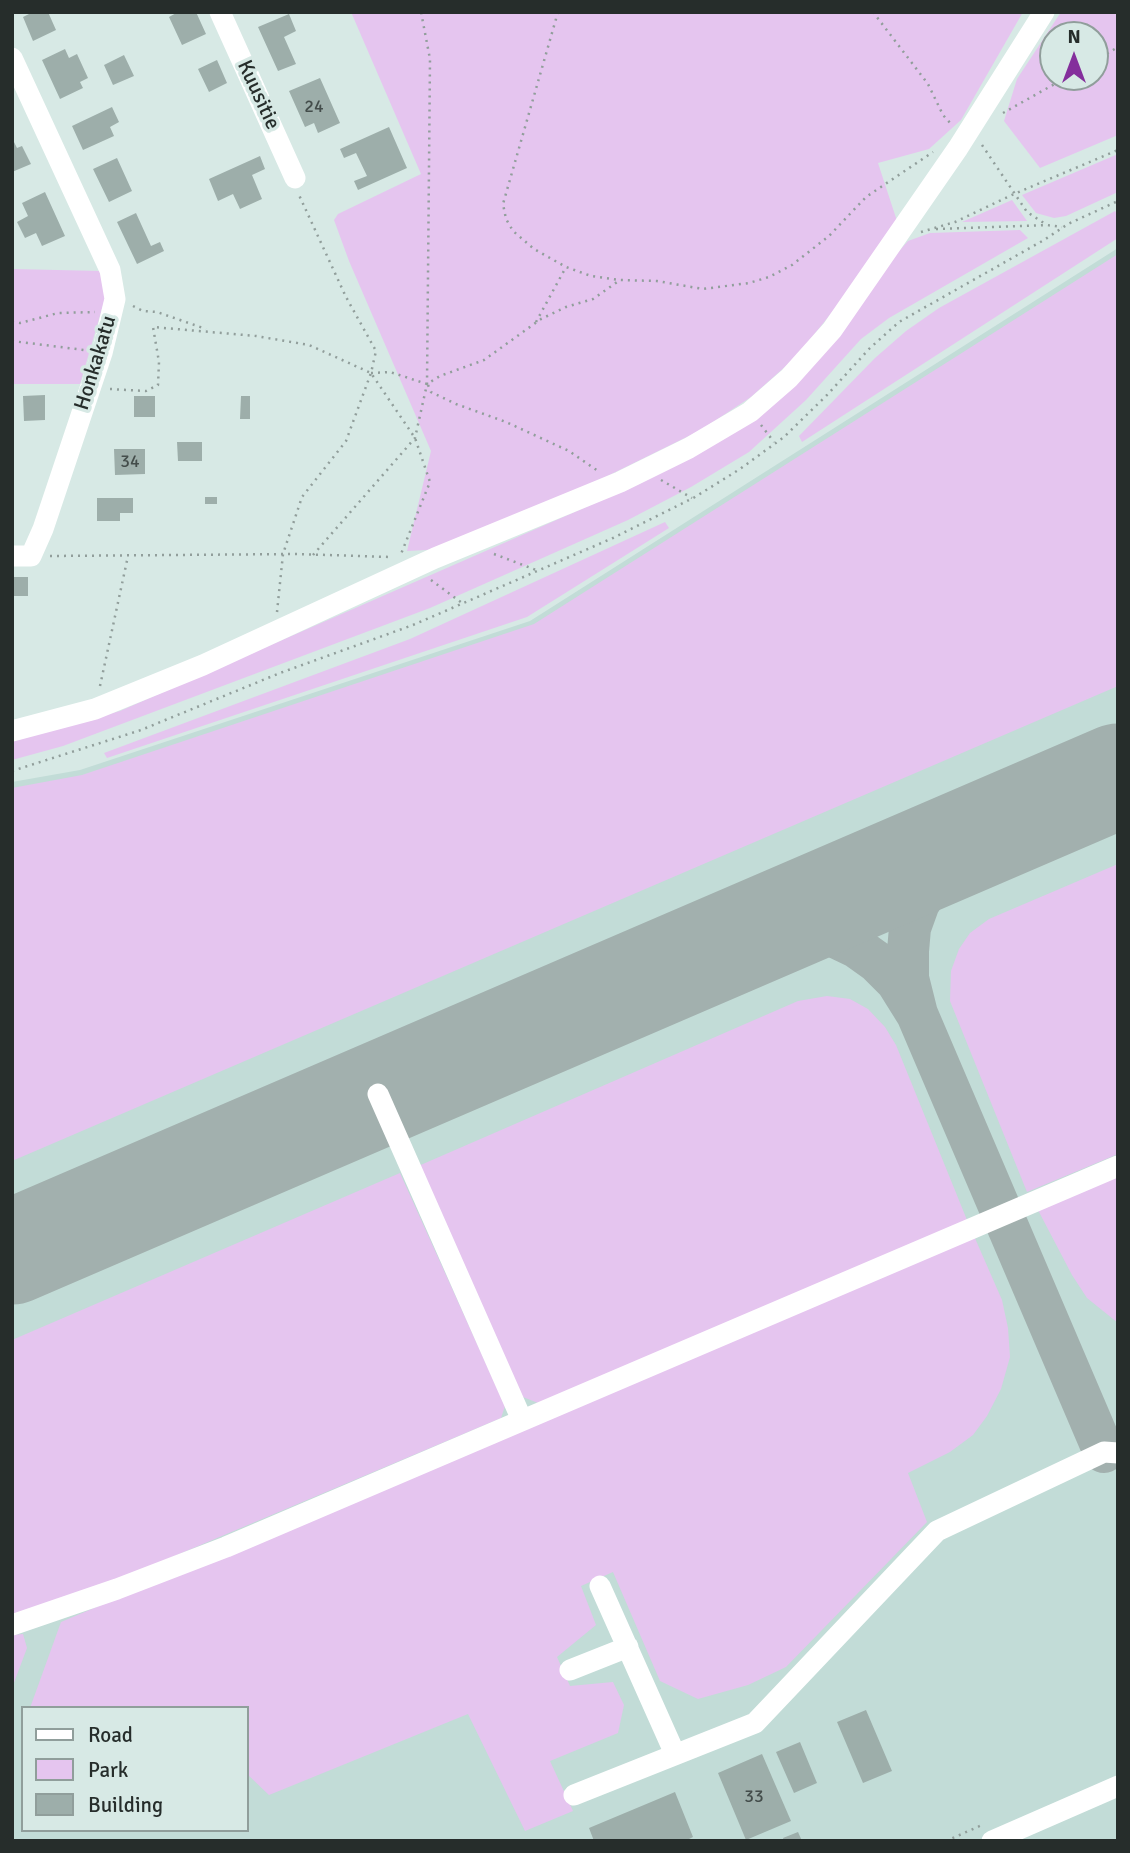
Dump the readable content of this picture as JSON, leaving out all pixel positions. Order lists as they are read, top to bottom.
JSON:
{
  "streets": {
    "street": ["Kuusitie", "Honkakatu"]
  },
  "house_numbers": ["24", "34", "33"],
  "legend": ["Road", "Park", "Building"],
  "north": "top"
}
